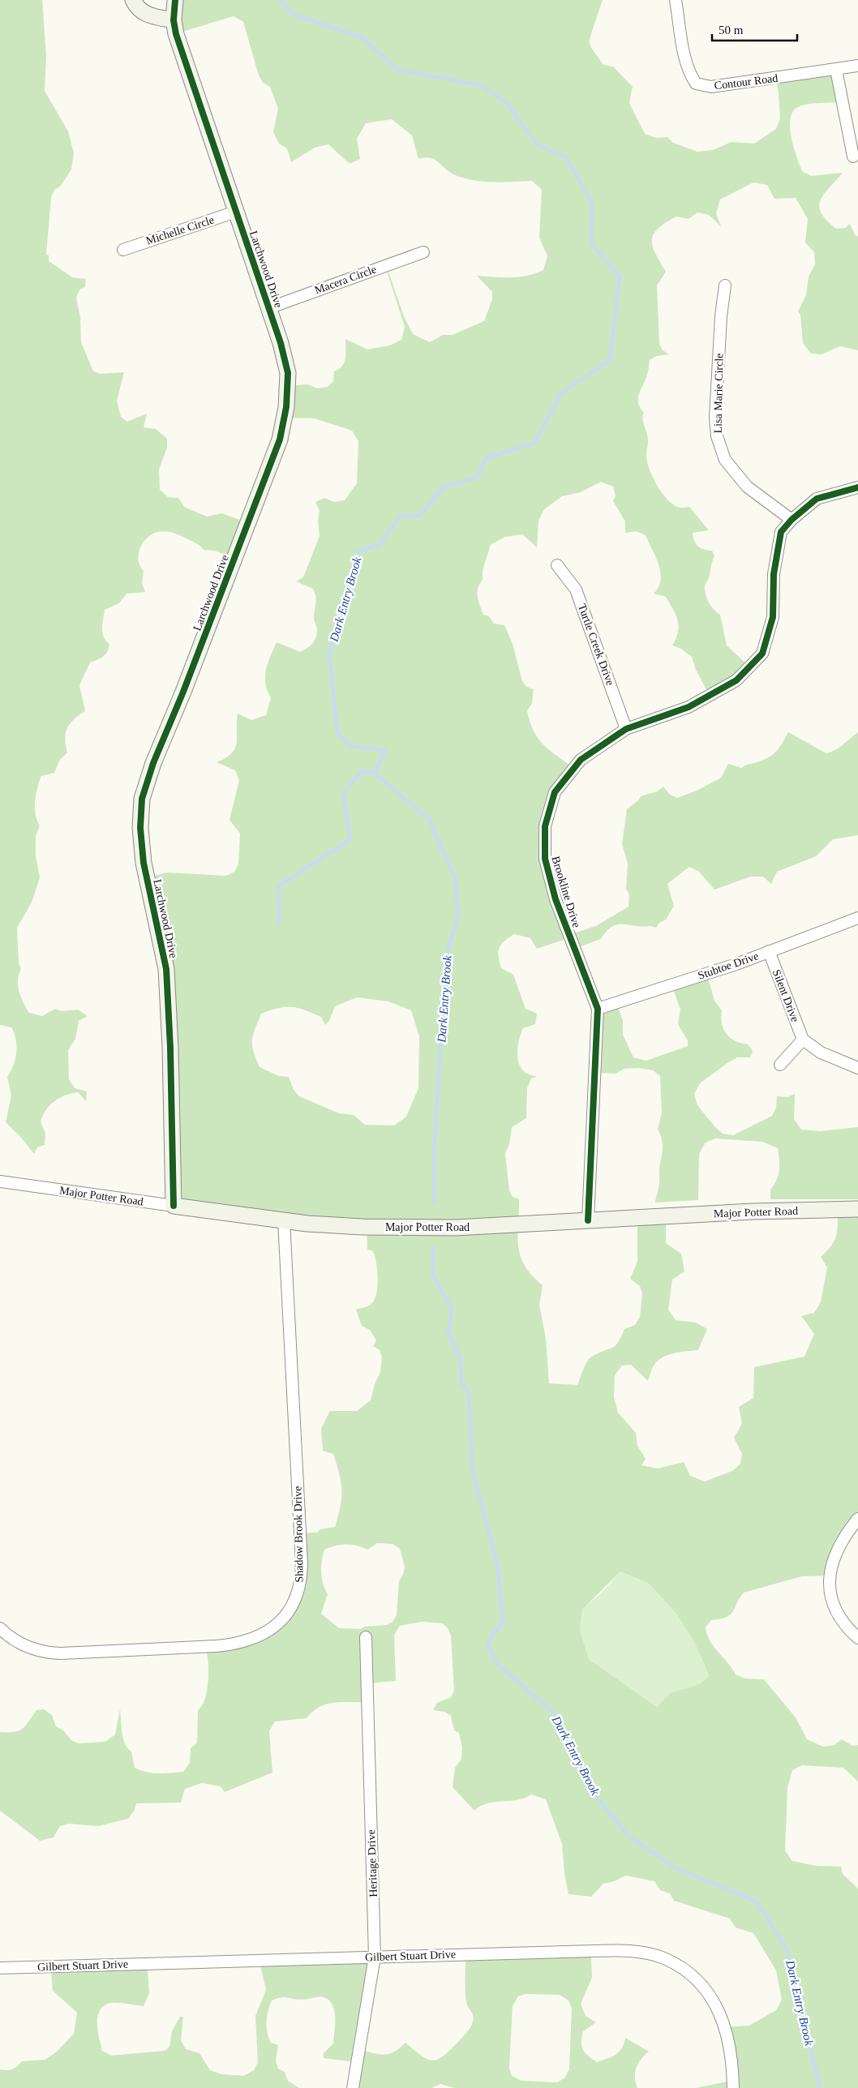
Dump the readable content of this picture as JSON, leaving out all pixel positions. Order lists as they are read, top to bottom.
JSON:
{
  "streets": {
    "street": [
      "Contour Road",
      "Michelle Circle",
      "Larchwood Drive",
      "Macera Circle",
      "Lisa Marie Circle",
      "Turtle Creek Drive",
      "Brookline Drive",
      "Stubtoe Drive",
      "Silent Drive",
      "Major Potter Road",
      "Shadow Brook Drive",
      "Heritage Drive",
      "Gilbert Stuart Drive"
    ]
  },
  "crossings": [
    ["Michelle Circle", "Larchwood Drive"],
    ["Larchwood Drive", "Macera Circle"],
    ["Larchwood Drive", "Major Potter Road"],
    ["Lisa Marie Circle", "Brookline Drive"],
    ["Turtle Creek Drive", "Brookline Drive"],
    ["Brookline Drive", "Stubtoe Drive"],
    ["Brookline Drive", "Major Potter Road"],
    ["Stubtoe Drive", "Silent Drive"],
    ["Major Potter Road", "Shadow Brook Drive"],
    ["Heritage Drive", "Gilbert Stuart Drive"]
  ],
  "water": ["Dark Entry Brook"],
  "scale_bar": "50 m"
}
